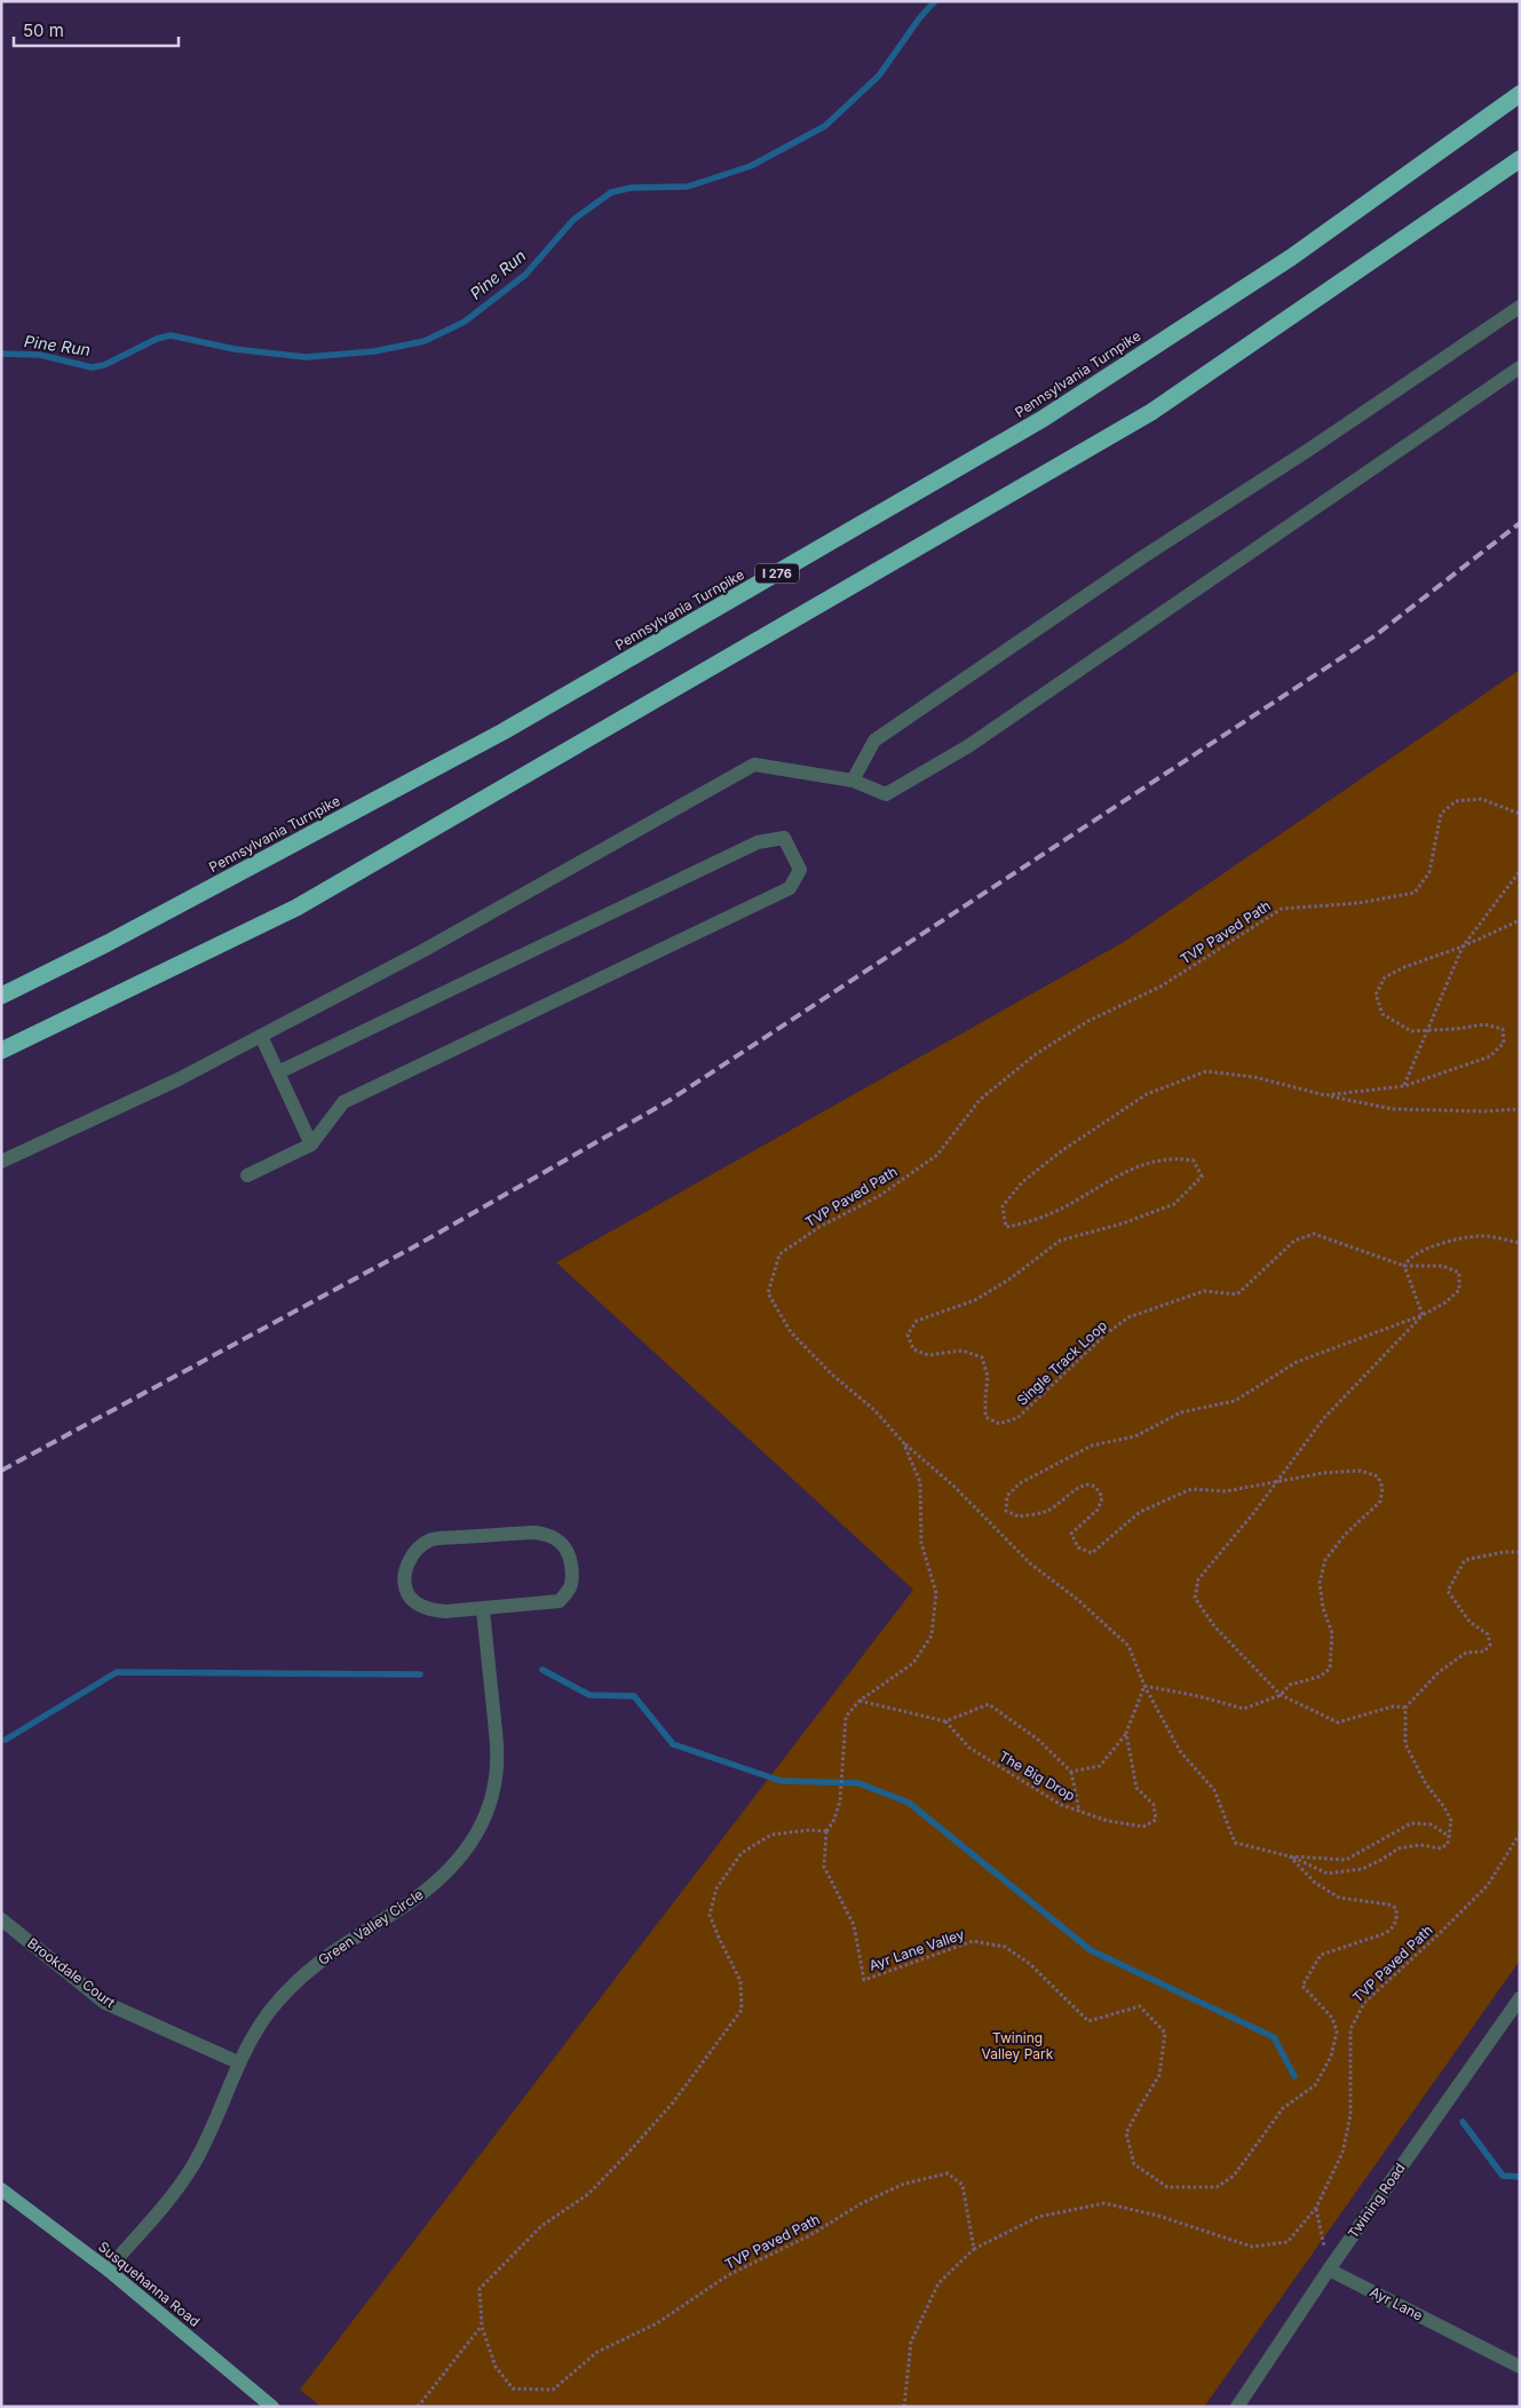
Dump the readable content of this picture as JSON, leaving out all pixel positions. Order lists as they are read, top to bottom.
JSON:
{
  "streets": {
    "highway": ["Pennsylvania Turnpike", "I 276"],
    "main road": ["Susquehanna Road"],
    "street": [
      "Green Valley Circle",
      "Brookdale Court",
      "Twining Road",
      "Ayr Lane"
    ],
    "path": [
      "TVP Paved Path",
      "Single Track Loop",
      "The Big Drop",
      "Ayr Lane Valley"
    ]
  },
  "crossings": [
    ["TVP Paved Path", "Ayr Lane Valley"],
    ["Green Valley Circle", "Brookdale Court"],
    ["Green Valley Circle", "Susquehanna Road"],
    ["Twining Road", "Ayr Lane"]
  ],
  "water": ["Pine Run"],
  "parks": ["Twining Valley Park"],
  "scale_bar": "50 m"
}
